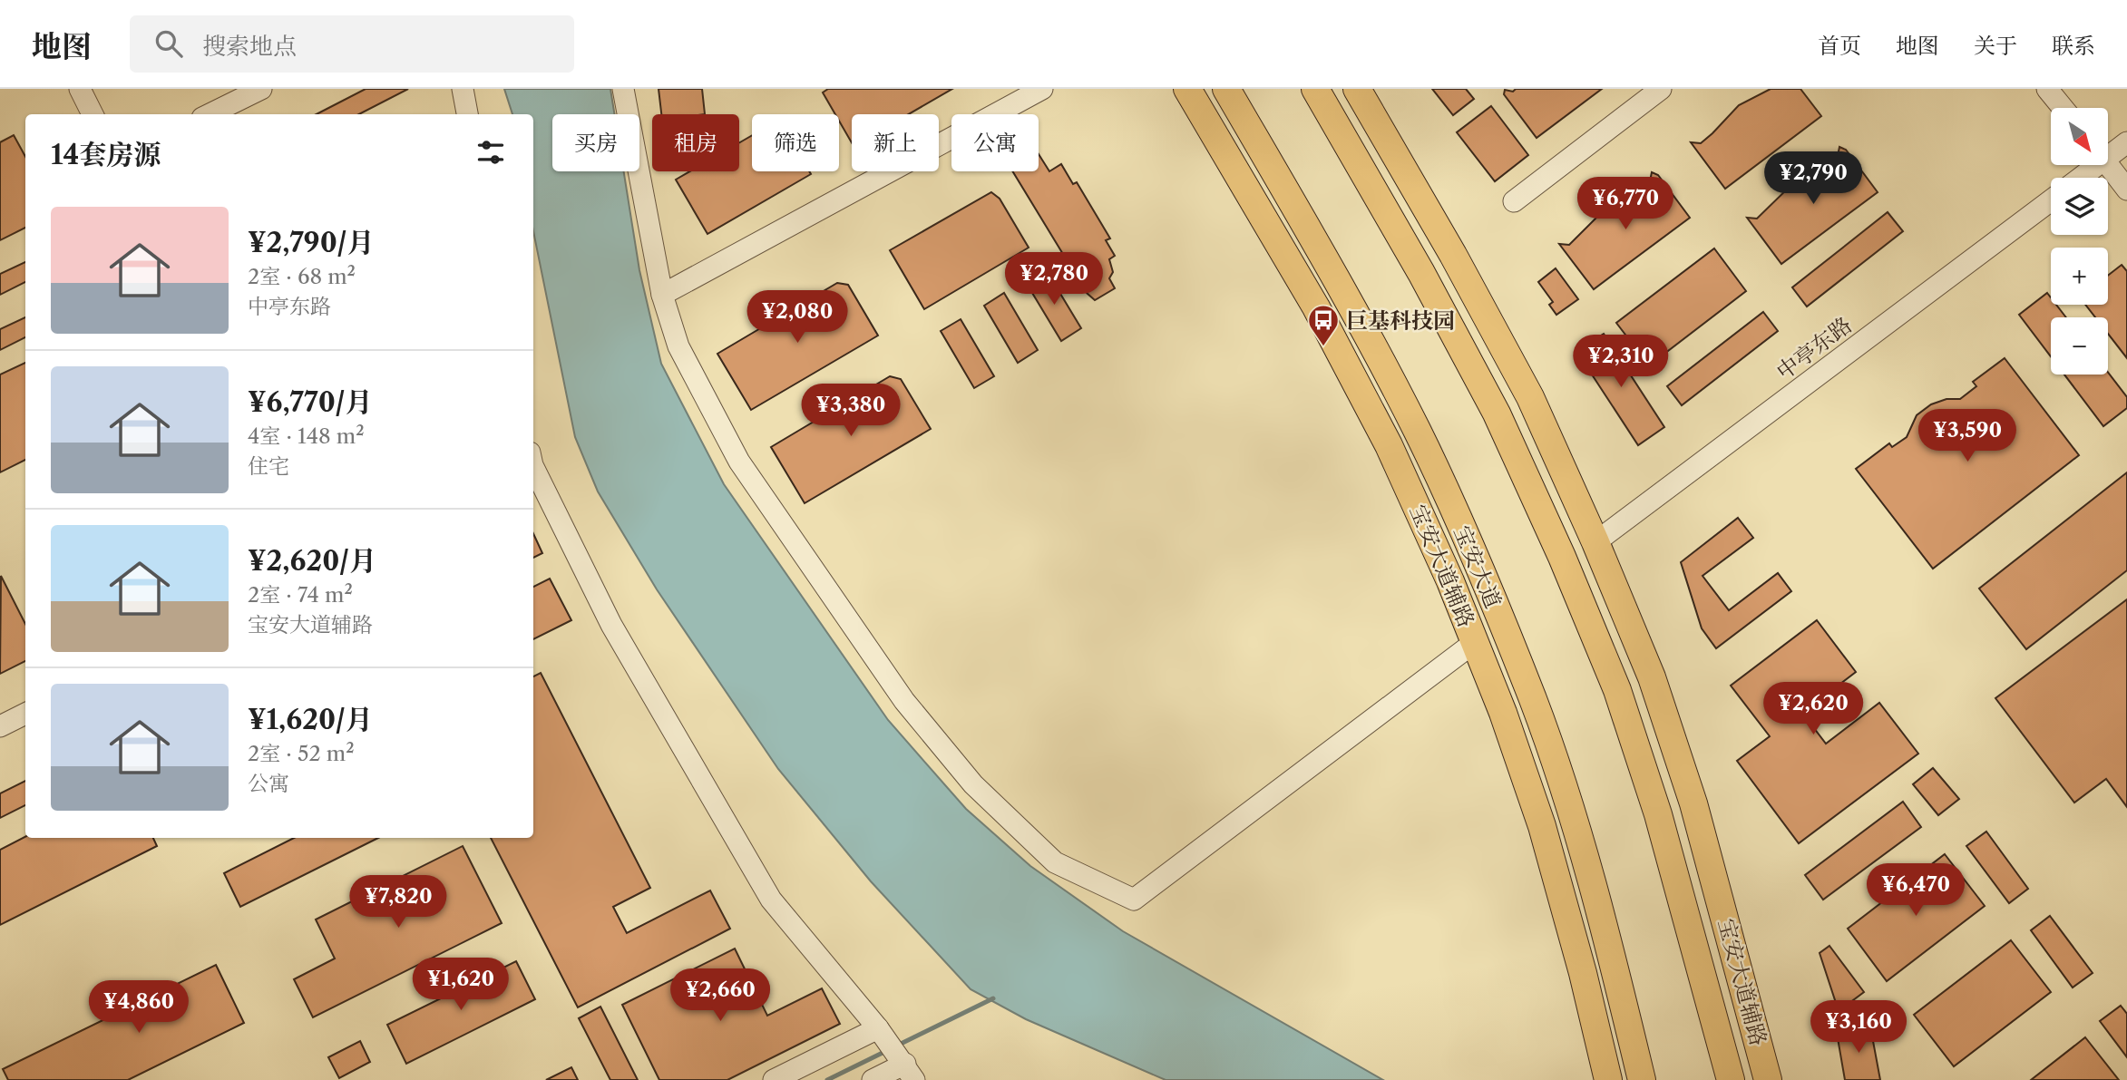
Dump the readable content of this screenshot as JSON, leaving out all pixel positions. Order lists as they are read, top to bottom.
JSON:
{
  "streets": {
    "main road": ["宝安大道辅路", "宝安大道"],
    "street": ["中亭东路"]
  },
  "crossings": [
    ["中亭东路", "宝安大道辅路"]
  ],
  "places": {
    "bus stop": ["巨基科技园"]
  },
  "north": "bottom right",
  "page": {
    "header": "地图",
    "search": "搜索地点",
    "nav": [
      "首页",
      "地图",
      "关于",
      "联系"
    ],
    "map_buttons": ["+", "−"],
    "chip": [
      "买房",
      "租房",
      "筛选",
      "新上",
      "公寓"
    ],
    "heading": "14套房源",
    "price": [
      "¥2,790",
      "¥6,770",
      "¥2,780",
      "¥2,080",
      "¥2,310",
      "¥3,380",
      "¥3,590",
      "¥2,620",
      "¥6,470",
      "¥7,820",
      "¥1,620",
      "¥2,660",
      "¥4,860",
      "¥3,160"
    ],
    "list": [
      {
        "name": "¥2,790/月",
        "note": "2室 · 68 m² · 中亭东路"
      },
      {
        "name": "¥6,770/月",
        "note": "4室 · 148 m² · 住宅"
      },
      {
        "name": "¥2,620/月",
        "note": "2室 · 74 m² · 宝安大道辅路"
      },
      {
        "name": "¥1,620/月",
        "note": "2室 · 52 m² · 公寓"
      }
    ]
  }
}
